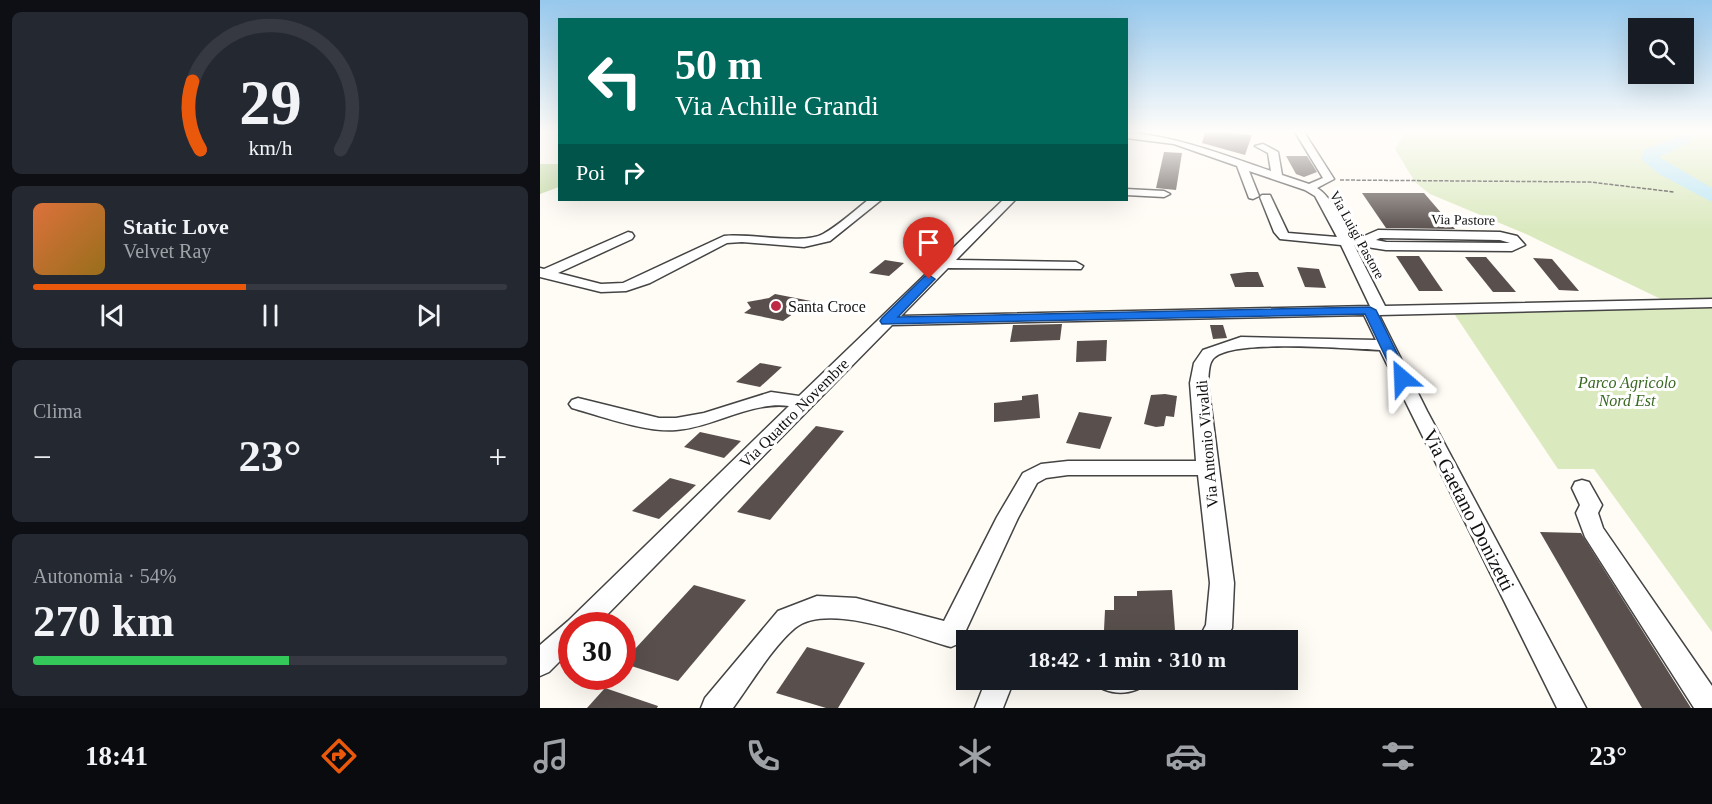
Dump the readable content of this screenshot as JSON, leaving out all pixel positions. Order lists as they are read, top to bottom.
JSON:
{
  "streets": {
    "street": [
      "Via Pastore",
      "Via Luigi Pastore",
      "Via Quattro Novembre",
      "Via Antonio Vivaldi",
      "Via Gaetano Donizetti"
    ]
  },
  "crossings": [
    ["Via Pastore", "Via Luigi Pastore"],
    ["Via Luigi Pastore", "Via Gaetano Donizetti"],
    ["Via Antonio Vivaldi", "Via Gaetano Donizetti"]
  ],
  "parks": ["Parco Agricolo Nord Est"],
  "places": ["Santa Croce"],
  "page": {
    "turn": ["50 m", "Via Achille Grandi"],
    "then": "Poi",
    "song": ["Static Love", "Velvet Ray"],
    "tile": [
      "Clima",
      ["Autonomia · 54%", "270 km"]
    ],
    "heat": ["−", "23°", "+"],
    "limit": "30",
    "trip": "18:42 · 1 min · 310 m",
    "tabs": ["18:41", "23°"],
    "gauge": ["29", "km/h"]
  }
}
